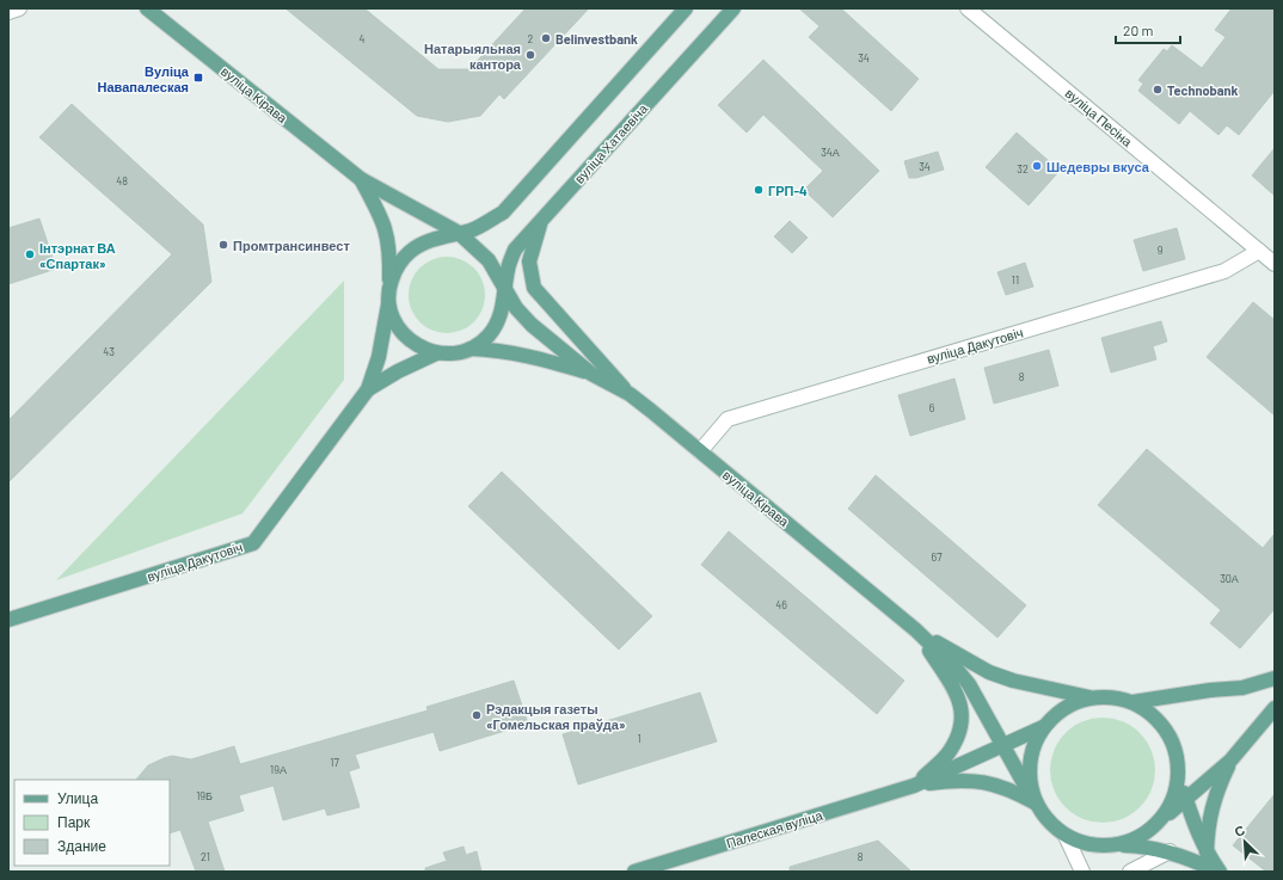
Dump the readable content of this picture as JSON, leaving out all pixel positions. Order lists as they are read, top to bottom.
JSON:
{
  "streets": {
    "main road": [
      "вуліца Кірава",
      "вуліца Хатаевіча",
      "вуліца Дакутовіч",
      "Палеская вуліца"
    ],
    "street": ["вуліца Песіна"]
  },
  "crossings": [
    ["вуліца Кірава", "вуліца Хатаевіча"],
    ["вуліца Кірава", "вуліца Дакутовіч"],
    ["вуліца Кірава", "Палеская вуліца"],
    ["вуліца Песіна", "вуліца Дакутовіч"],
    ["вуліца Хатаевіча", "вуліца Дакутовіч"]
  ],
  "places": {
    "other": [
      "Belinvestbank",
      "Натарыяльная кантора",
      "Technobank",
      "Шедевры вкуса",
      "ГРП-4",
      "Промтрансинвест",
      "Інтэрнат ВА «Спартак»",
      "Рэдакцыя газеты «Гомельская праўда»"
    ],
    "transit": ["Вуліца Навапалеская"]
  },
  "house_numbers": [
    "4",
    "2",
    "34",
    "34А",
    "34",
    "32",
    "48",
    "9",
    "11",
    "43",
    "8",
    "6",
    "67",
    "30А",
    "46",
    "1",
    "17",
    "19А",
    "19Б",
    "21",
    "8"
  ],
  "legend": ["Улица", "Парк", "Здание"],
  "scale_bar": "20 m",
  "north": "top left"
}
